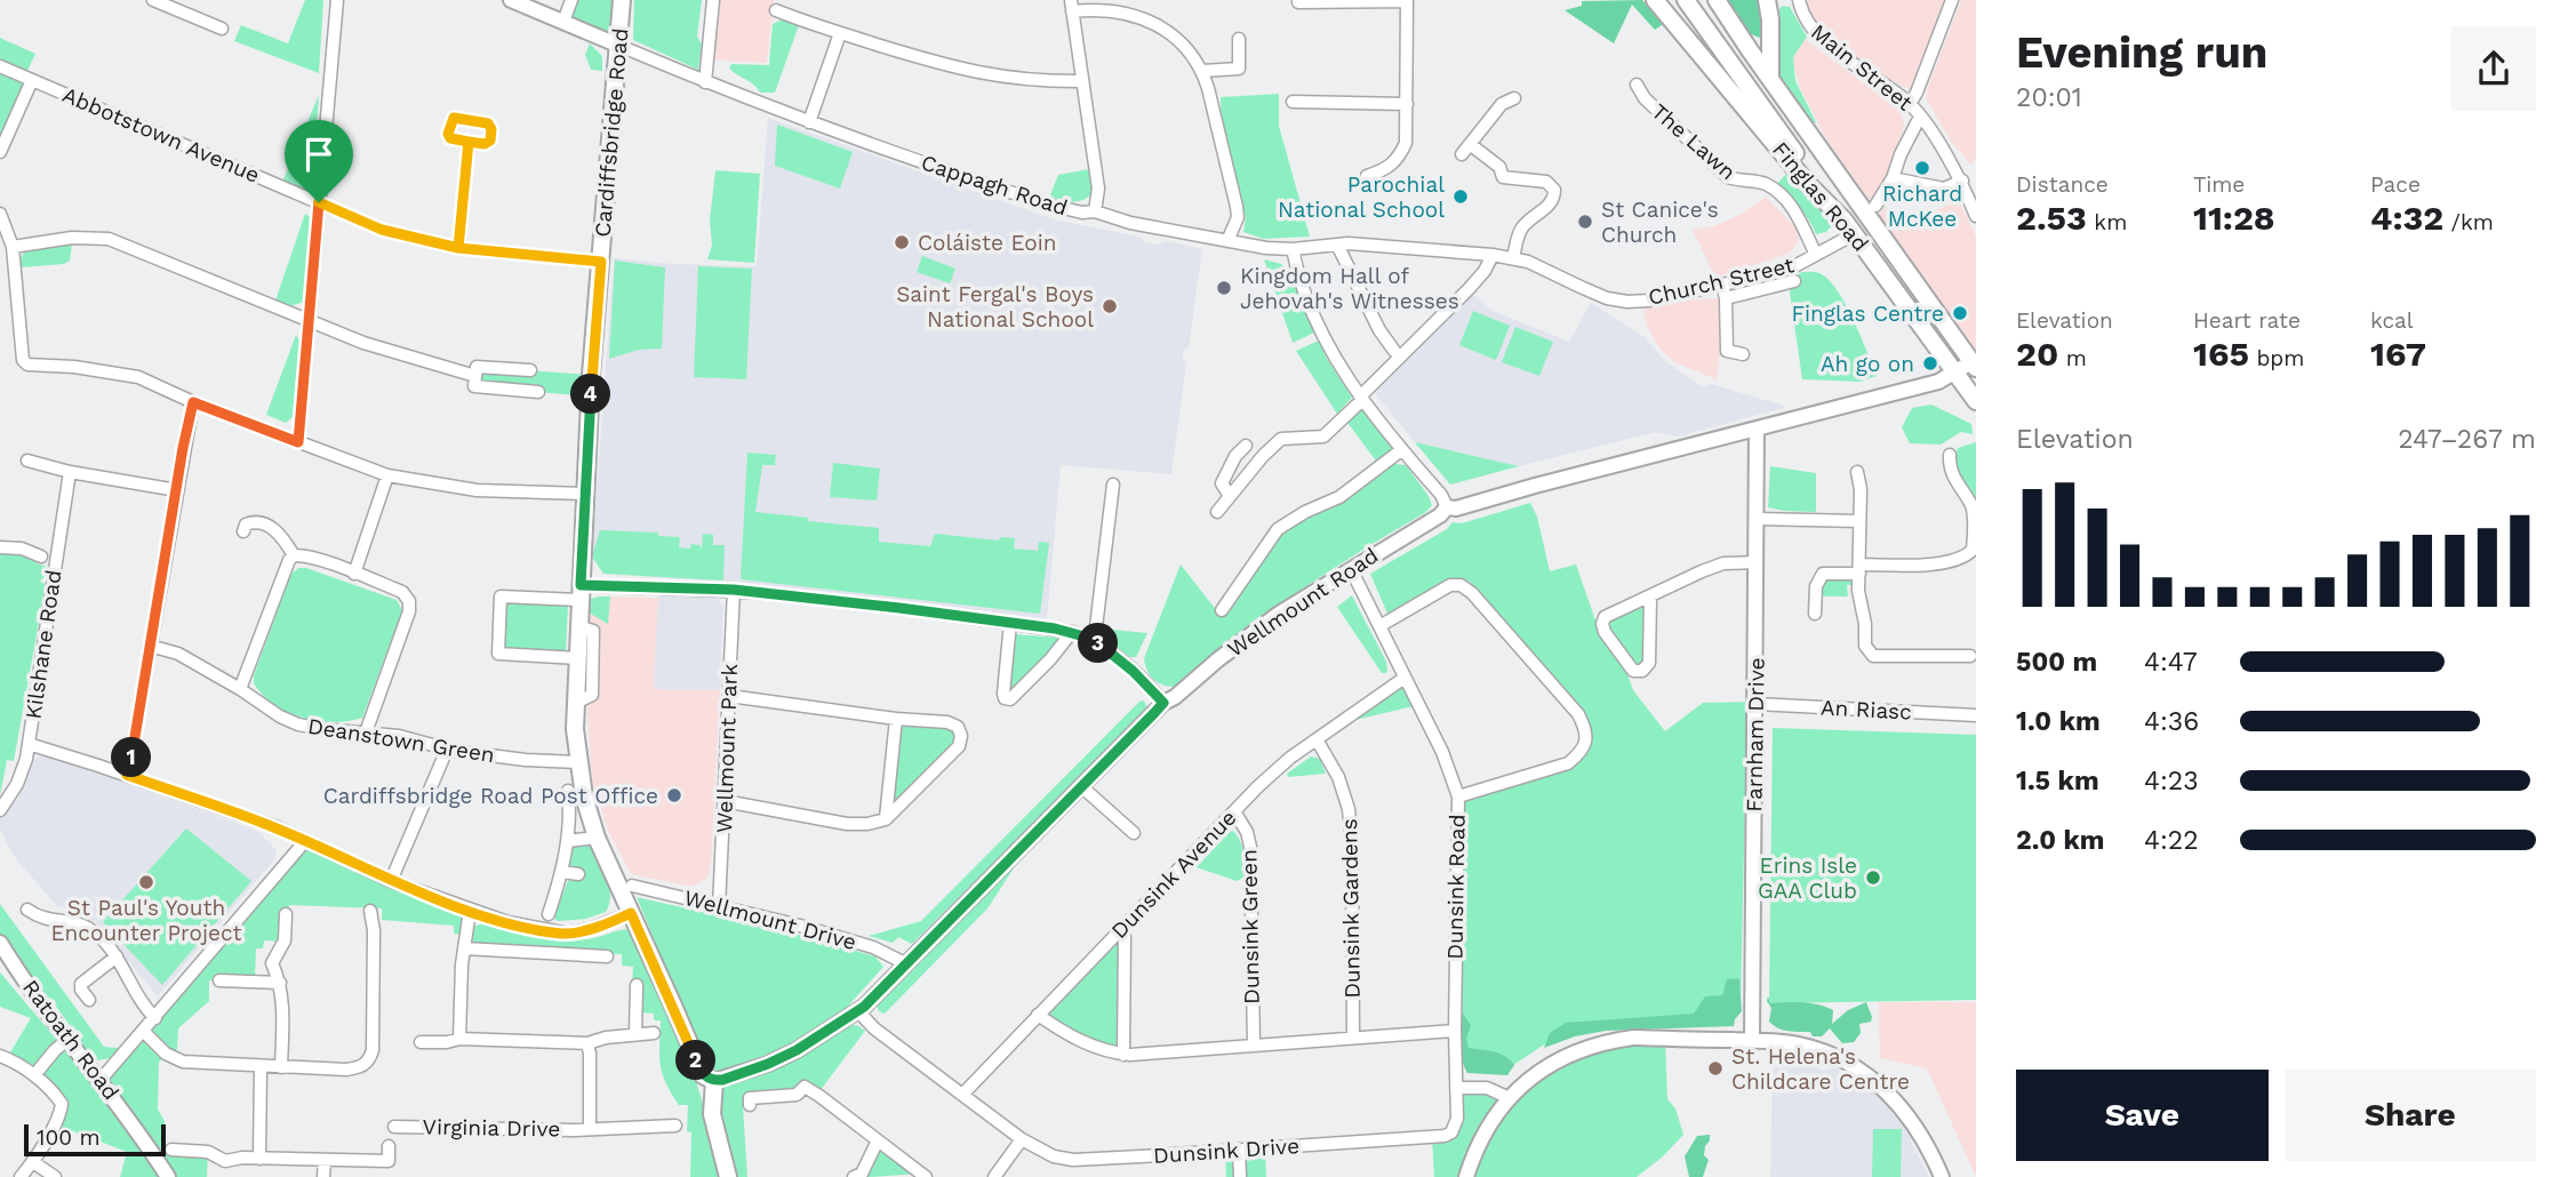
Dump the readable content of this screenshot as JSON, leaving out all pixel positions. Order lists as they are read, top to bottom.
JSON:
{
  "streets": {
    "main road": ["Cardiffsbridge Road", "Finglas Road"],
    "street": [
      "Main Street",
      "Abbotstown Avenue",
      "The Lawn",
      "Cappagh Road",
      "Church Street",
      "Wellmount Road",
      "Kilshane Road",
      "An Riasc",
      "Farnham Drive",
      "Deanstown Green",
      "Wellmount Park",
      "Dunsink Avenue",
      "Dunsink Road",
      "Dunsink Gardens",
      "Wellmount Drive",
      "Dunsink Green",
      "Ratoath Road",
      "Virginia Drive",
      "Dunsink Drive"
    ]
  },
  "crossings": [
    ["Cardiffsbridge Road", "Abbotstown Avenue"],
    ["Cardiffsbridge Road", "Cappagh Road"],
    ["Cardiffsbridge Road", "Wellmount Road"],
    ["Cardiffsbridge Road", "Deanstown Green"],
    ["The Lawn", "Church Street"],
    ["Cappagh Road", "Church Street"],
    ["Finglas Road", "Church Street"],
    ["Finglas Road", "Wellmount Road"],
    ["Wellmount Road", "Farnham Drive"],
    ["Wellmount Road", "Dunsink Road"],
    ["Wellmount Road", "Wellmount Drive"],
    ["Wellmount Road", "Dunsink Drive"],
    ["An Riasc", "Farnham Drive"],
    ["Wellmount Park", "Wellmount Drive"],
    ["Dunsink Avenue", "Dunsink Road"],
    ["Dunsink Avenue", "Dunsink Gardens"],
    ["Dunsink Avenue", "Dunsink Green"],
    ["Dunsink Avenue", "Dunsink Drive"],
    ["Dunsink Road", "Dunsink Drive"]
  ],
  "places": [
    "Richard McKee",
    "Parochial National School",
    "St Canice's Church",
    "Coláiste Eoin",
    "Kingdom Hall of Jehovah's Witnesses",
    "Saint Fergal's Boys National School",
    "Finglas Centre",
    "Ah go on",
    "Cardiffsbridge Road Post Office",
    "Erins Isle GAA Club",
    "St Paul's Youth Encounter Project",
    "St. Helena's Childcare Centre"
  ],
  "scale_bar": "100 m",
  "page": {
    "heading": ["Evening run", "20:01"],
    "stats": [
      ["Distance", "2.53 km"],
      ["Time", "11:28"],
      ["Pace", "4:32 /km"],
      ["Elevation", "20 m"],
      ["Heart rate", "165 bpm"],
      ["kcal", "167"]
    ],
    "pins": [
      "4",
      "3",
      "1",
      "2"
    ],
    "chart": ["Elevation", "247–267 m"],
    "list": [
      {
        "name": "500 m",
        "note": "4:47"
      },
      {
        "name": "1.0 km",
        "note": "4:36"
      },
      {
        "name": "1.5 km",
        "note": "4:23"
      },
      {
        "name": "2.0 km",
        "note": "4:22"
      }
    ],
    "buttons": ["Save", "Share"],
    "scale": "100 m"
  }
}
